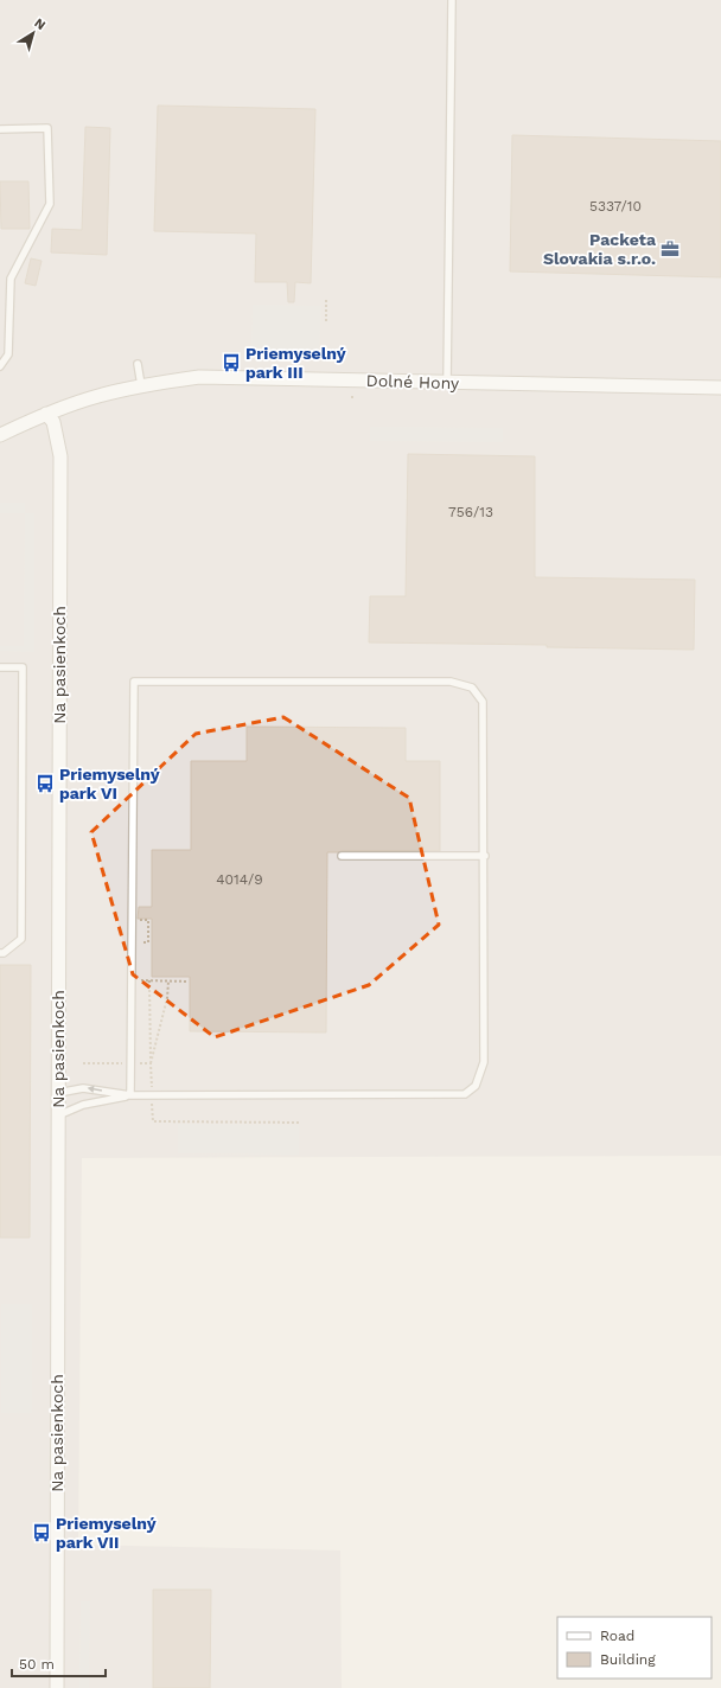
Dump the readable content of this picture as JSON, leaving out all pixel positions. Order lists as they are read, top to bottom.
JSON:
{
  "streets": {
    "street": ["Dolné Hony", "Na pasienkoch"]
  },
  "crossings": [
    ["Dolné Hony", "Na pasienkoch"]
  ],
  "places": {
    "office": ["Packeta Slovakia s.r.o."],
    "bus stop": ["Priemyselný park III", "Priemyselný park VI", "Priemyselný park VII"]
  },
  "house_numbers": ["5337/10", "756/13", "4014/9"],
  "legend": ["Road", "Building"],
  "scale_bar": "50 m",
  "north": "top right"
}
